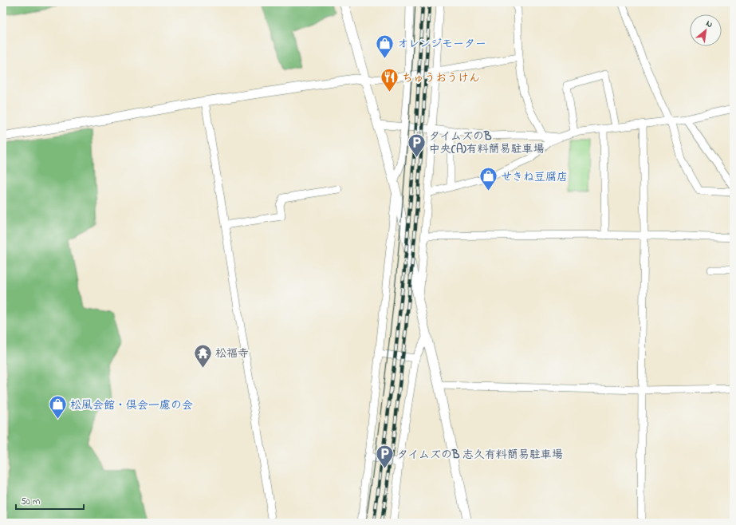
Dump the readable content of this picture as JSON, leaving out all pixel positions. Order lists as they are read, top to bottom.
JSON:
{
  "places": {
    "shop": ["オレンジモーター", "せきね豆腐店", "松風会館・倶会一慮の会"],
    "restaurant": ["ちゅうおうけん"],
    "parking": ["タイムズのB 中央(A)有料簡易駐車場", "タイムズのB 志久有料簡易駐車場"],
    "temple": ["松福寺"]
  },
  "scale_bar": "50 m",
  "north": "top right"
}
